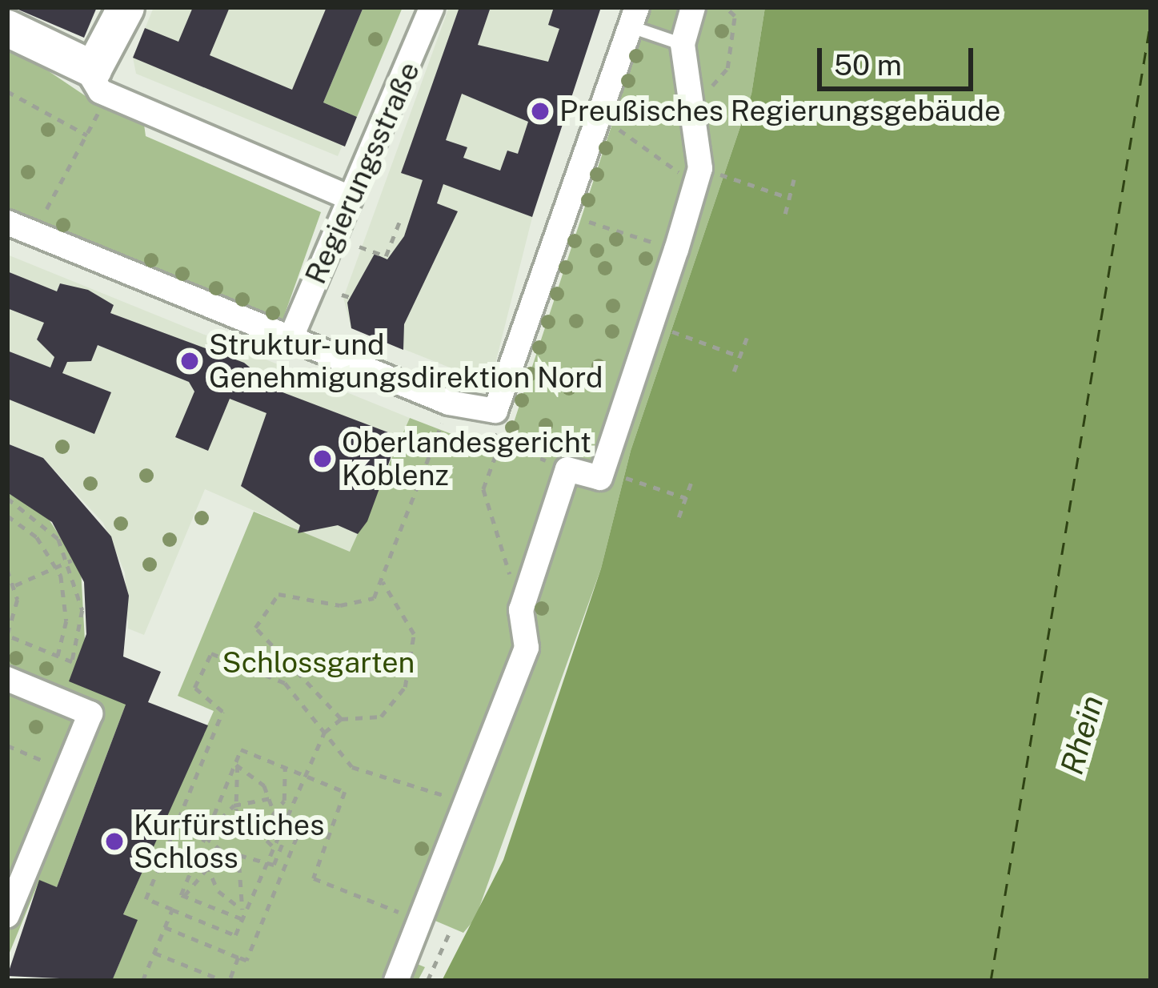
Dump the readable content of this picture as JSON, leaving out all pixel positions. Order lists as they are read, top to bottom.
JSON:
{
  "streets": {
    "street": ["Regierungsstraße"]
  },
  "water": ["Rhein"],
  "parks": ["Schlossgarten"],
  "places": [
    "Preußisches Regierungsgebäude",
    "Struktur- und Genehmigungsdirektion Nord",
    "Oberlandesgericht Koblenz",
    "Kurfürstliches Schloss"
  ],
  "scale_bar": "50 m"
}
